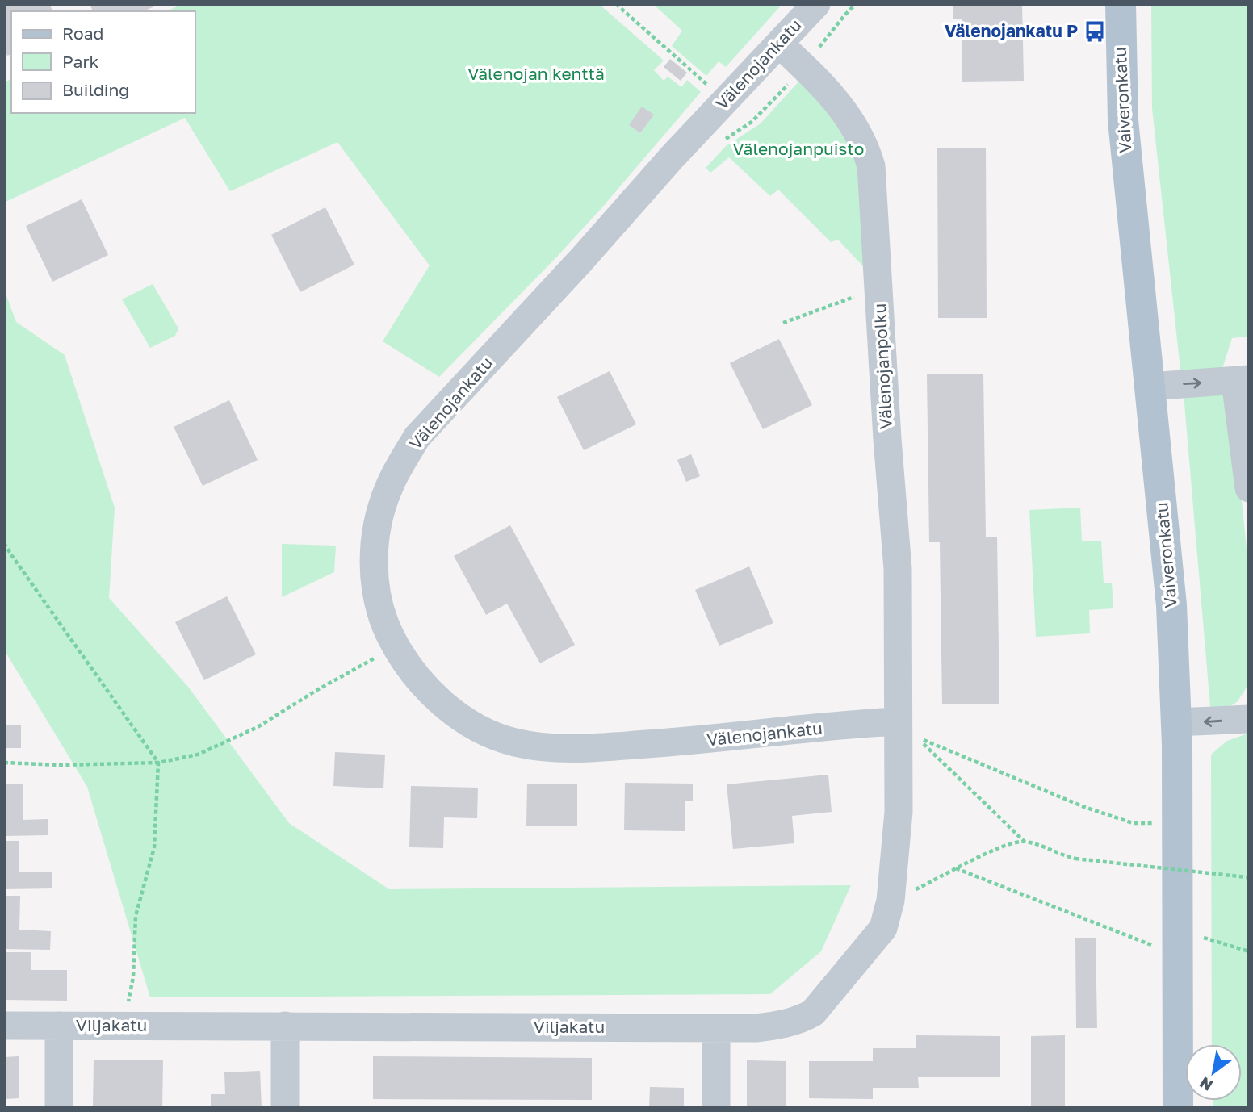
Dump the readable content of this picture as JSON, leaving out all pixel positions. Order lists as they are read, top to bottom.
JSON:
{
  "streets": {
    "main road": ["Vaiveronkatu"],
    "street": ["Välenojankatu", "Välenojanpolku", "Viljakatu"]
  },
  "crossings": [
    ["Välenojankatu", "Välenojanpolku"],
    ["Välenojankatu", "Viljakatu"],
    ["Välenojanpolku", "Viljakatu"]
  ],
  "parks": ["Välenojan kenttä", "Välenojanpuisto"],
  "places": {
    "bus stop": ["Välenojankatu P"]
  },
  "legend": ["Road", "Park", "Building"],
  "north": "bottom left"
}
